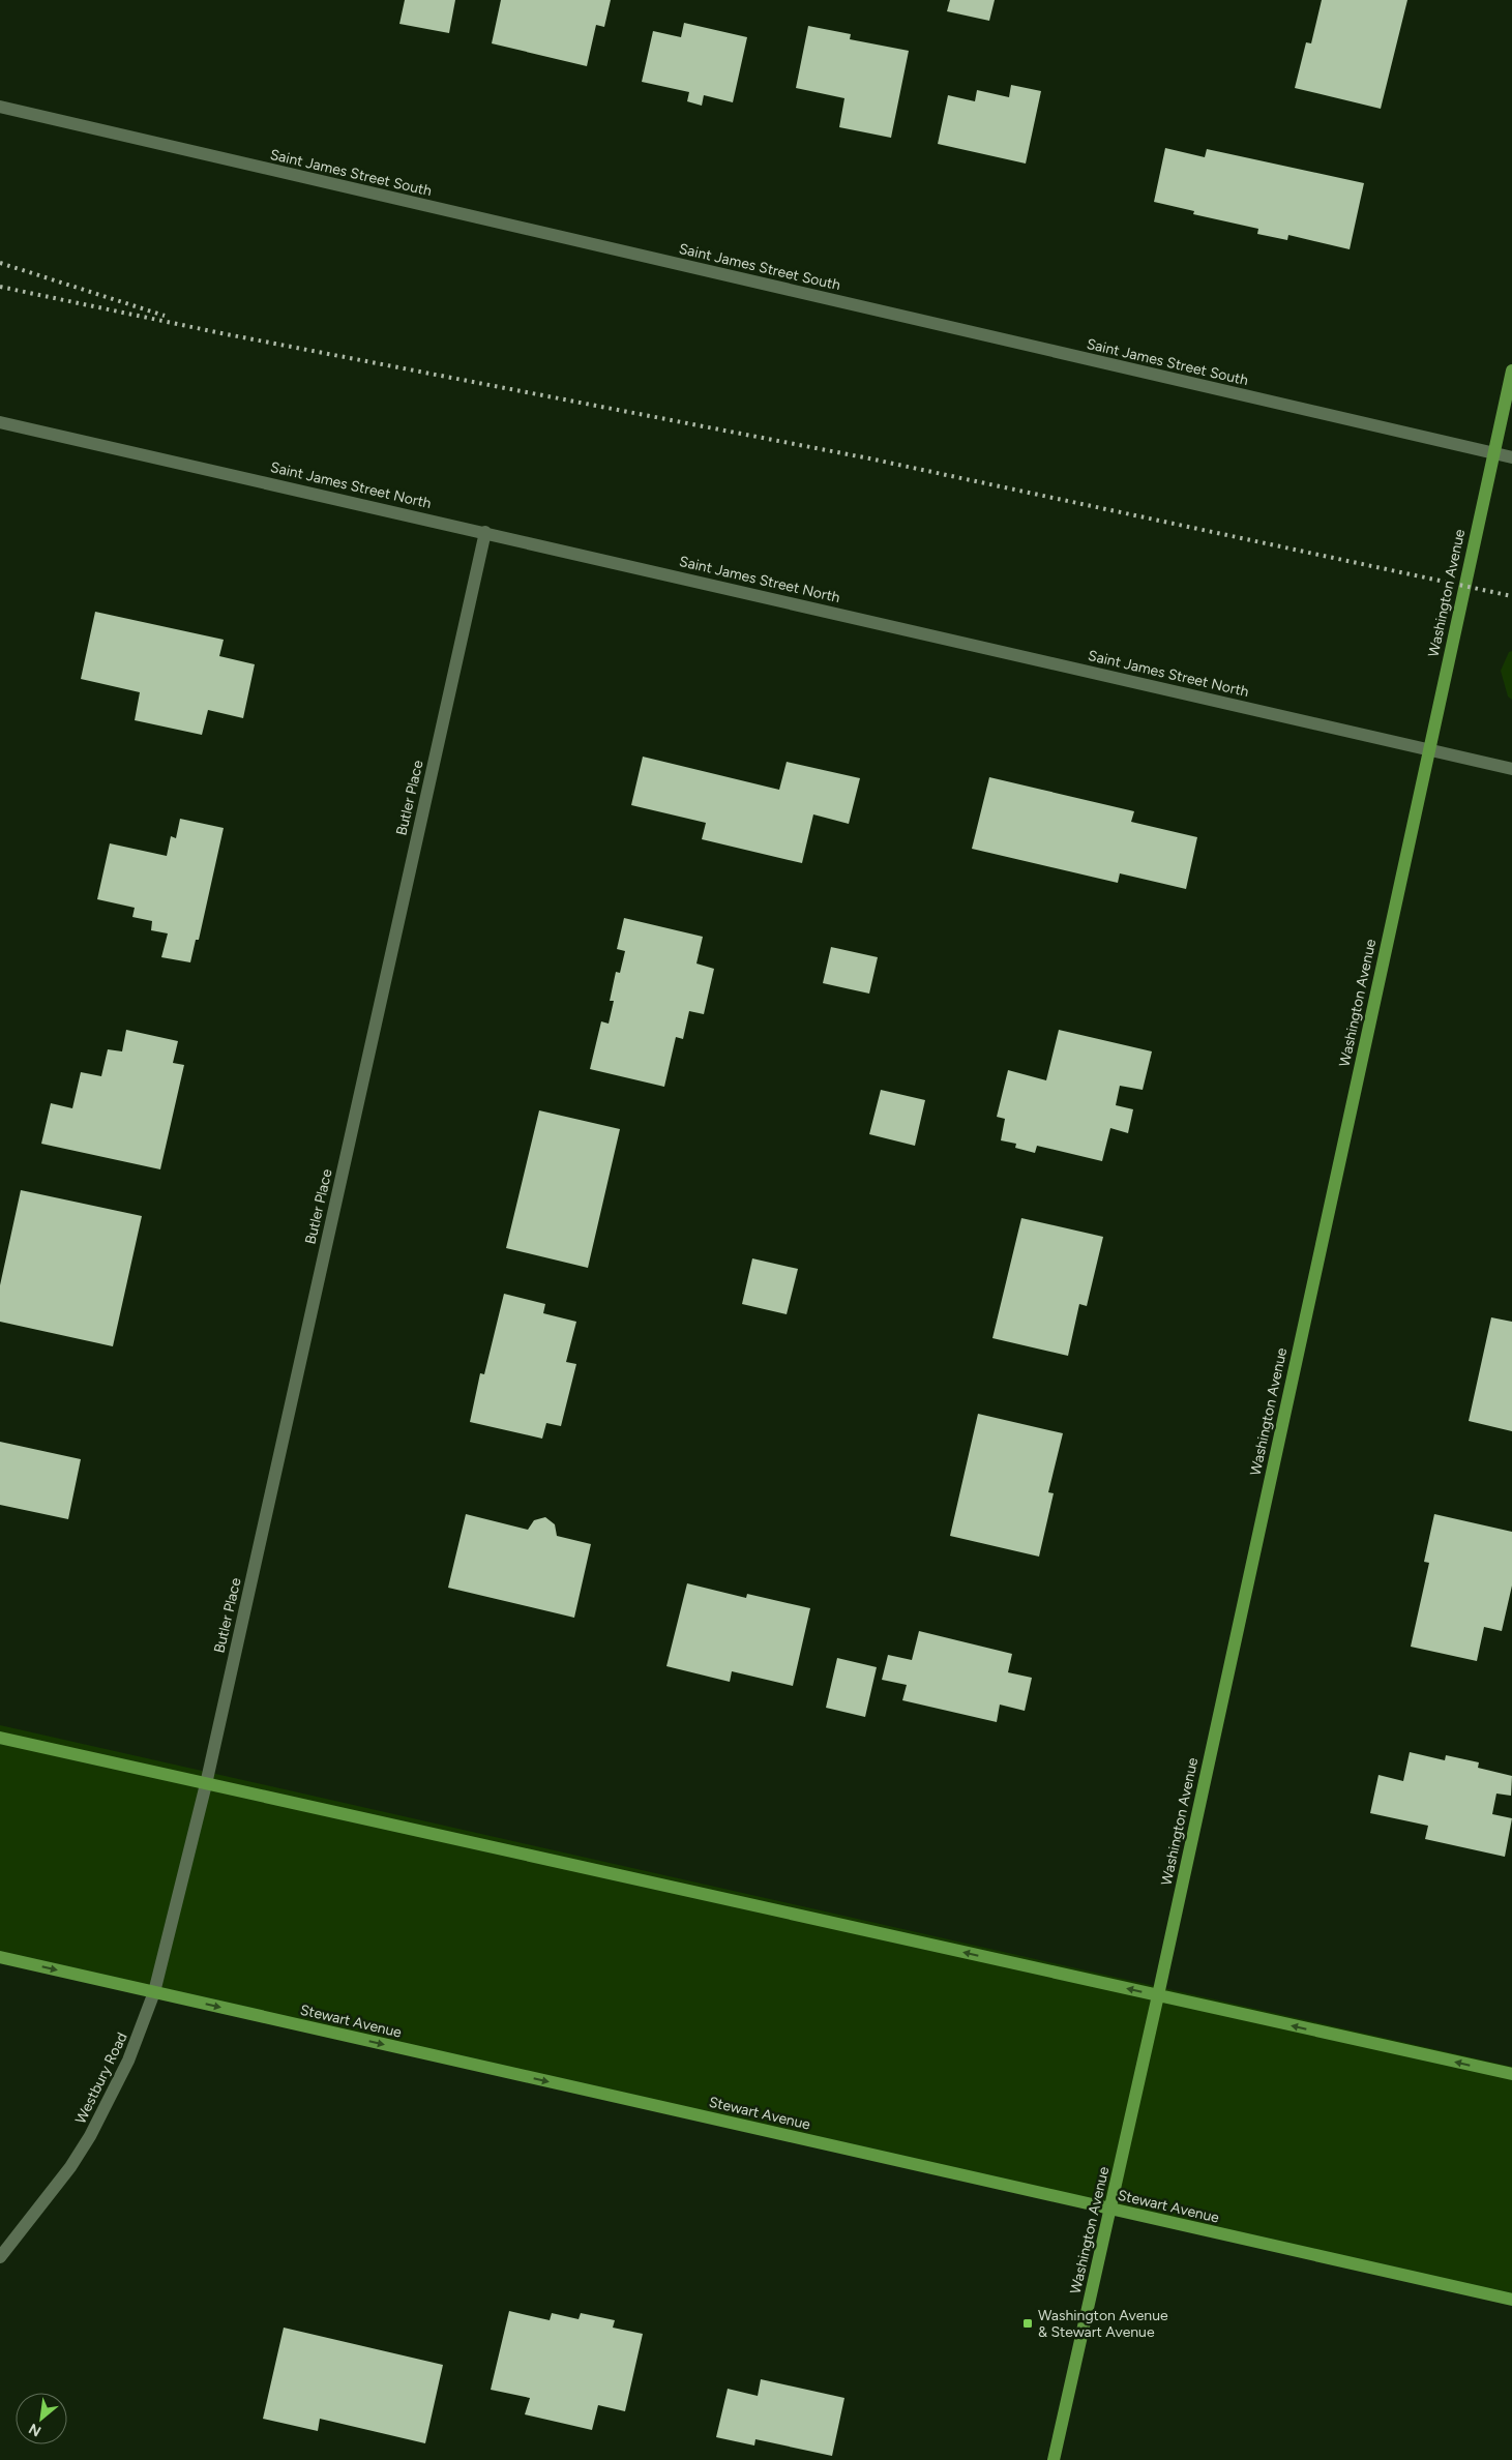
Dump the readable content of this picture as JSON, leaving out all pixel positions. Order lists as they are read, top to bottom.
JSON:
{
  "streets": {
    "main road": ["Washington Avenue", "Stewart Avenue"],
    "street": [
      "Saint James Street South",
      "Saint James Street North",
      "Butler Place",
      "Westbury Road"
    ]
  },
  "crossings": [
    ["Saint James Street South", "Washington Avenue"],
    ["Saint James Street North", "Washington Avenue"],
    ["Saint James Street North", "Butler Place"],
    ["Washington Avenue", "Stewart Avenue"],
    ["Butler Place", "Westbury Road"],
    ["Stewart Avenue", "Westbury Road"]
  ],
  "one_way": ["Stewart Avenue"],
  "places": {
    "transit": ["Washington Avenue & Stewart Avenue"]
  },
  "north": "bottom left"
}
